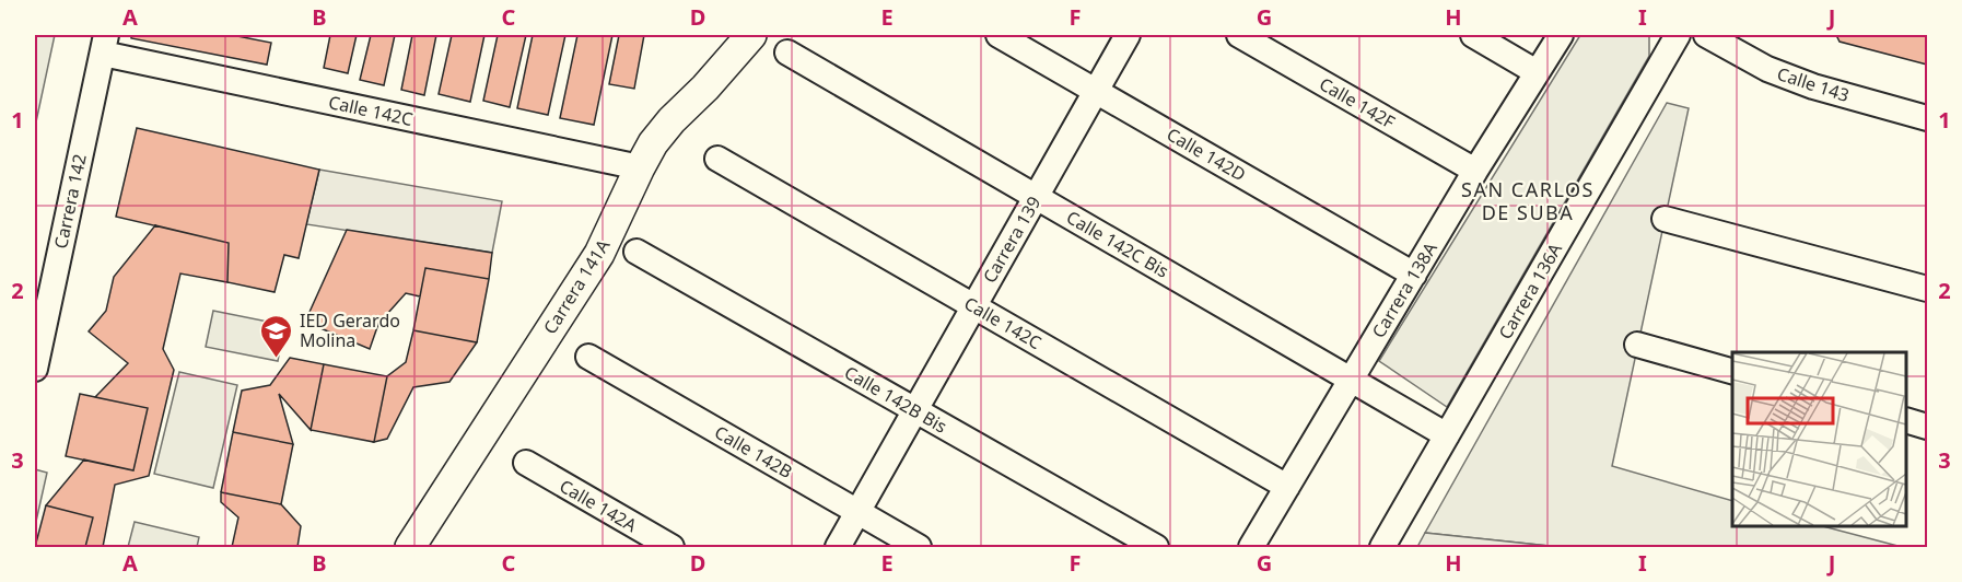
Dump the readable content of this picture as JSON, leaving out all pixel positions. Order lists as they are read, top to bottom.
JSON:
{
  "streets": {
    "street": [
      "Calle 143",
      "Calle 142F",
      "Calle 142C",
      "Calle 142D",
      "Carrera 142",
      "Carrera 139",
      "Calle 142C Bis",
      "Carrera 141A",
      "Carrera 138A",
      "Carrera 136A",
      "Calle 142B Bis",
      "Calle 142B",
      "Calle 142A"
    ]
  },
  "crossings": [
    ["Calle 142F", "Carrera 138A"],
    ["Calle 142C", "Carrera 142"],
    ["Calle 142C", "Carrera 139"],
    ["Calle 142C", "Carrera 141A"],
    ["Calle 142C", "Carrera 138A"],
    ["Calle 142D", "Carrera 139"],
    ["Calle 142D", "Carrera 138A"],
    ["Carrera 139", "Calle 142C Bis"],
    ["Carrera 139", "Calle 142B Bis"],
    ["Carrera 139", "Calle 142B"],
    ["Calle 142C Bis", "Carrera 138A"],
    ["Calle 142C Bis", "Carrera 136A"]
  ],
  "districts": ["SAN CARLOS DE SUBA"],
  "places": {
    "school or university": ["IED Gerardo Molina"]
  },
  "grid": {
    "columns": [
      "A",
      "B",
      "C",
      "D",
      "E",
      "F",
      "G",
      "H",
      "I",
      "J"
    ],
    "rows": ["1", "2", "3"]
  }
}
